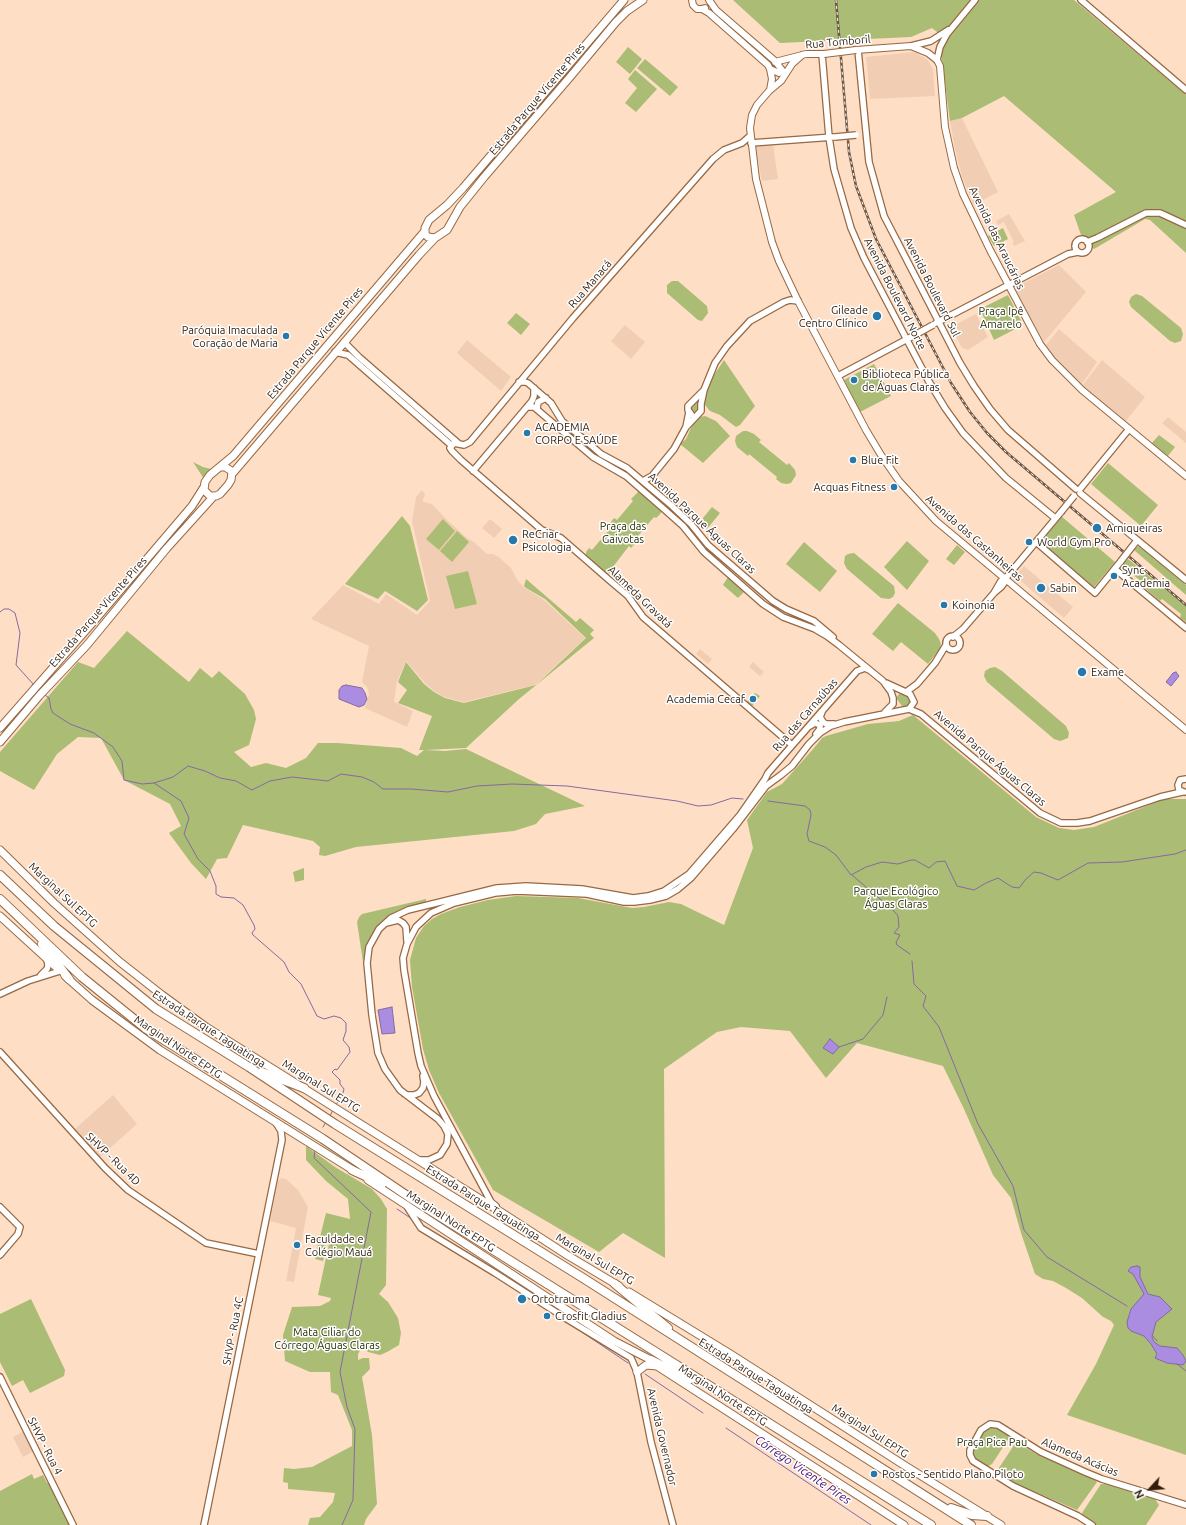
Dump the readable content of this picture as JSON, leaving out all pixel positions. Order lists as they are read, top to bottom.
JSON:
{
  "streets": {
    "highway": ["Estrada Parque Taguatinga"],
    "main road": [
      "Rua Tomboril",
      "Estrada Parque Vicente Pires",
      "Avenida das Araucárias",
      "Avenida das Castanheiras",
      "Marginal Sul EPTG",
      "Marginal Norte EPTG"
    ],
    "street": [
      "Rua Manacá",
      "Avenida Boulevard Sul",
      "Avenida Boulevard Norte",
      "Avenida Parque Águas Claras",
      "Alameda Gravatá",
      "Rua das Carnaúbas",
      "SHVP - Rua 4D",
      "SHVP - Rua 4C",
      "Avenida Governador",
      "SHVP - Rua 4",
      "Alameda Acácias"
    ]
  },
  "crossings": [
    ["Rua Tomboril", "Avenida das Araucárias"],
    ["Rua Tomboril", "Avenida Boulevard Sul"],
    ["Rua Tomboril", "Avenida Boulevard Norte"],
    ["Rua Tomboril", "Avenida das Castanheiras"],
    ["Rua Manacá", "Avenida das Castanheiras"],
    ["Rua Manacá", "Alameda Gravatá"],
    ["Avenida Parque Águas Claras", "Rua das Carnaúbas"],
    ["Alameda Gravatá", "Rua das Carnaúbas"],
    ["Marginal Norte EPTG", "Avenida Governador"],
    ["SHVP - Rua 4D", "SHVP - Rua 4C"]
  ],
  "water": ["Córrego Vicente Pires"],
  "parks": [
    "Praça Ipê Amarelo",
    "Praça das Gaivotas",
    "Parque Ecológico Águas Claras",
    "Mata Ciliar do Córrego Águas Claras",
    "Praça Pica Pau"
  ],
  "places": [
    "Gileade Centro Clínico",
    "Paróquia Imaculada Coração de Maria",
    "Biblioteca Pública de Águas Claras",
    "ACADEMIA CORPO E SAÚDE",
    "Blue Fit",
    "Acquas Fitness",
    "Arniqueiras",
    "ReCriar Psicologia",
    "World Gym Pro",
    "Sync Academia",
    "Sabin",
    "Koinonia",
    "Exame",
    "Academia Cecaf",
    "Faculdade e Colégio Mauá",
    "Ortotrauma",
    "Crosfit Gladius",
    "Postos - Sentido Plano Piloto"
  ],
  "north": "bottom left"
}
